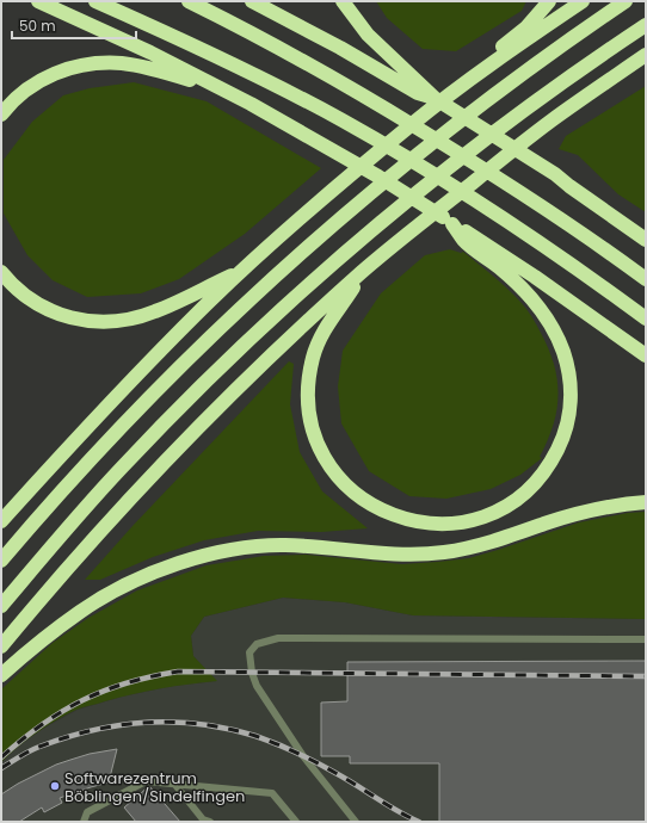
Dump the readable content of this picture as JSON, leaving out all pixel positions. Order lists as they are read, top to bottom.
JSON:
{
  "places": ["Softwarezentrum Böblingen/Sindelfingen"],
  "scale_bar": "50 m"
}
